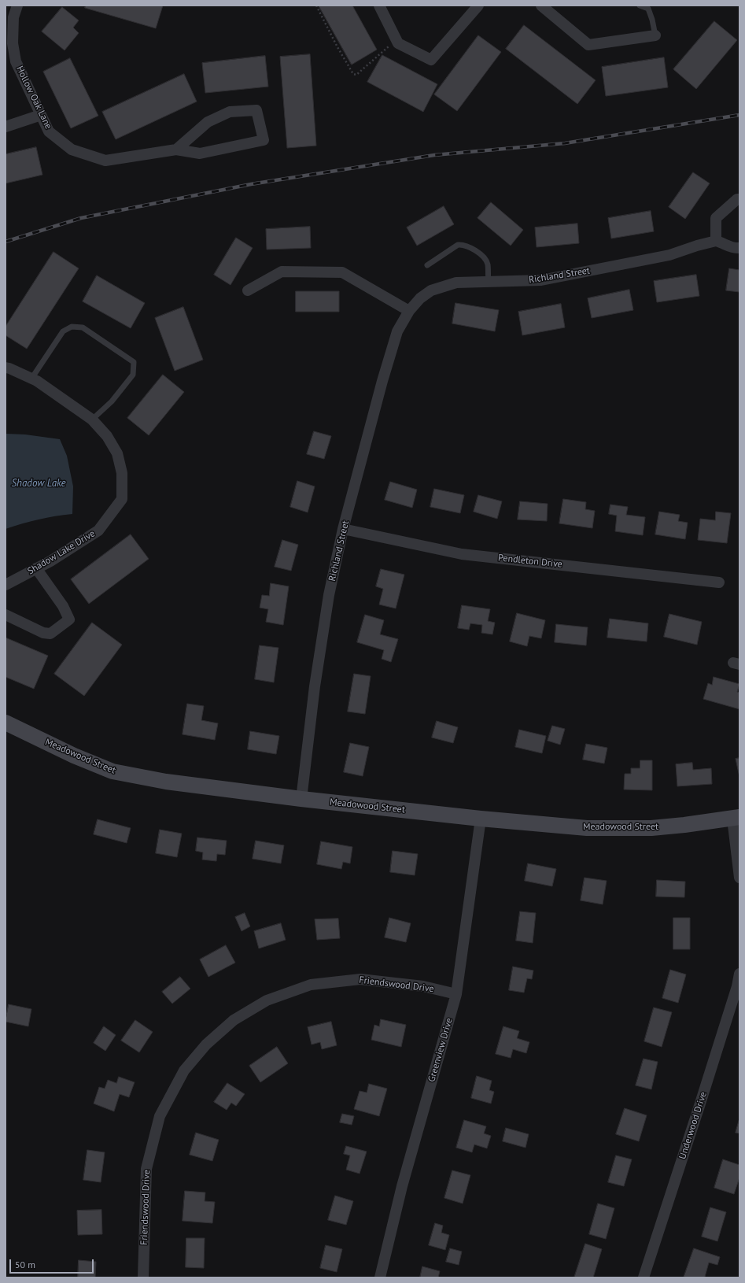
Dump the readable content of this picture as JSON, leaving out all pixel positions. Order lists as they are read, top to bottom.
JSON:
{
  "streets": {
    "street": [
      "Hollow Oak Lane",
      "Richland Street",
      "Shadow Lake Drive",
      "Pendleton Drive",
      "Meadowood Street",
      "Friendswood Drive",
      "Greenview Drive",
      "Underwood Drive"
    ]
  },
  "crossings": [
    ["Richland Street", "Pendleton Drive"],
    ["Richland Street", "Meadowood Street"],
    ["Meadowood Street", "Greenview Drive"],
    ["Friendswood Drive", "Greenview Drive"]
  ],
  "water": ["Shadow Lake"],
  "scale_bar": "50 m"
}
